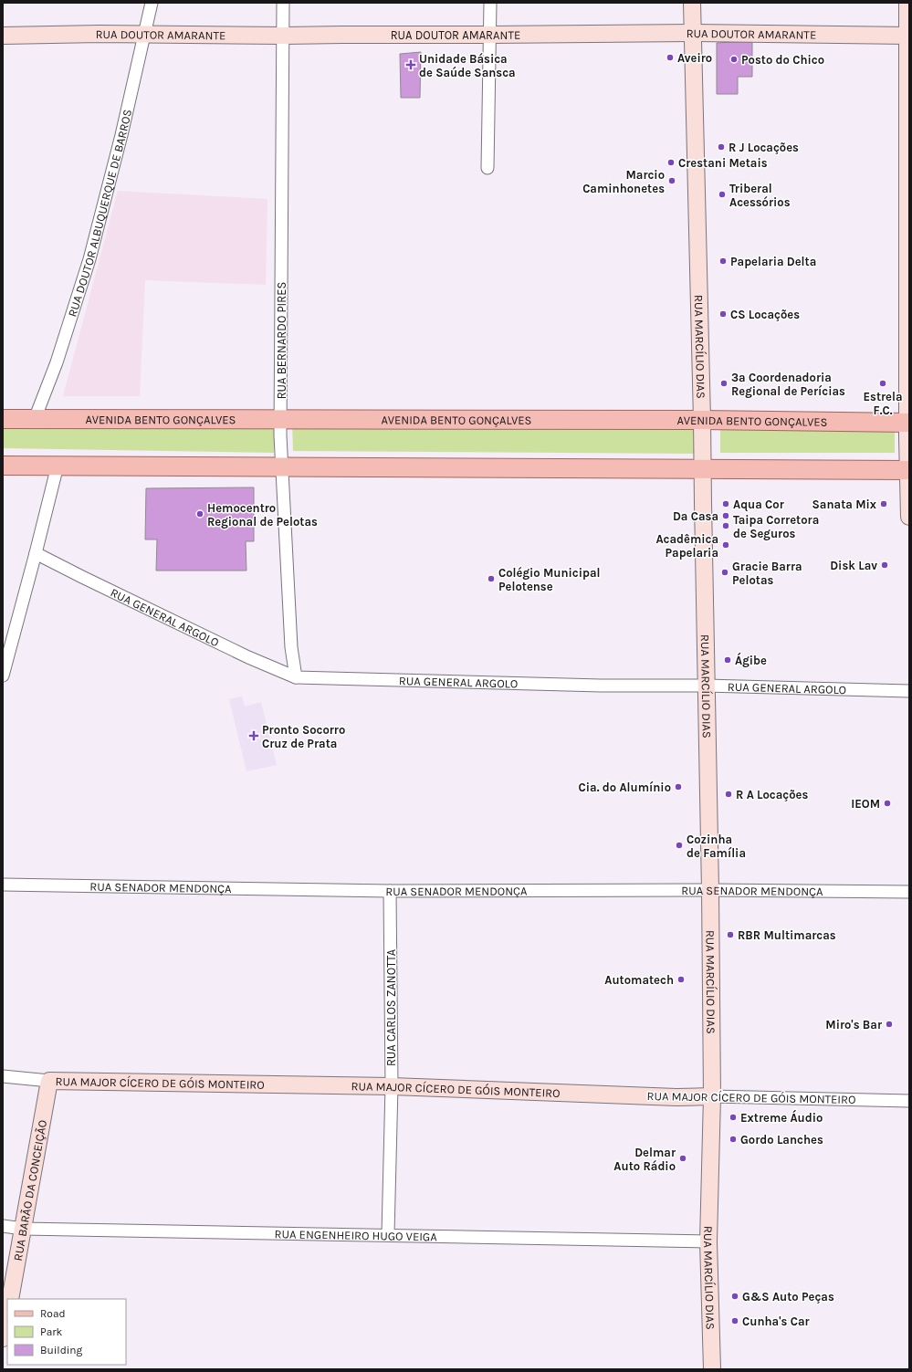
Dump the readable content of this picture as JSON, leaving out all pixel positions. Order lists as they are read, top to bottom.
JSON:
{
  "streets": {
    "main road": [
      "RUA DOUTOR AMARANTE",
      "RUA MARCÍLIO DIAS",
      "AVENIDA BENTO GONÇALVES",
      "RUA MAJOR CÍCERO DE GÓIS MONTEIRO",
      "RUA BARÃO DA CONCEIÇÃO"
    ],
    "street": [
      "RUA DOUTOR ALBUQUERQUE DE BARROS",
      "RUA BERNARDO PIRES",
      "RUA GENERAL ARGOLO",
      "RUA SENADOR MENDONÇA",
      "RUA CARLOS ZANOTTA",
      "RUA ENGENHEIRO HUGO VEIGA"
    ]
  },
  "crossings": [
    ["RUA DOUTOR AMARANTE", "RUA DOUTOR ALBUQUERQUE DE BARROS"],
    ["RUA DOUTOR AMARANTE", "RUA BERNARDO PIRES"],
    ["RUA DOUTOR AMARANTE", "RUA MARCÍLIO DIAS"],
    ["RUA DOUTOR ALBUQUERQUE DE BARROS", "AVENIDA BENTO GONÇALVES"],
    ["RUA BERNARDO PIRES", "AVENIDA BENTO GONÇALVES"],
    ["RUA BERNARDO PIRES", "RUA GENERAL ARGOLO"],
    ["RUA MARCÍLIO DIAS", "AVENIDA BENTO GONÇALVES"],
    ["RUA MARCÍLIO DIAS", "RUA GENERAL ARGOLO"],
    ["RUA MARCÍLIO DIAS", "RUA SENADOR MENDONÇA"],
    ["RUA MARCÍLIO DIAS", "RUA MAJOR CÍCERO DE GÓIS MONTEIRO"],
    ["RUA MARCÍLIO DIAS", "RUA ENGENHEIRO HUGO VEIGA"],
    ["RUA SENADOR MENDONÇA", "RUA CARLOS ZANOTTA"],
    ["RUA CARLOS ZANOTTA", "RUA MAJOR CÍCERO DE GÓIS MONTEIRO"],
    ["RUA CARLOS ZANOTTA", "RUA ENGENHEIRO HUGO VEIGA"],
    ["RUA MAJOR CÍCERO DE GÓIS MONTEIRO", "RUA BARÃO DA CONCEIÇÃO"],
    ["RUA BARÃO DA CONCEIÇÃO", "RUA ENGENHEIRO HUGO VEIGA"]
  ],
  "places": {
    "other": [
      "Aveiro",
      "Posto do Chico",
      "R J Locações",
      "Crestani Metais",
      "Marcio Caminhonetes",
      "Triberal Acessórios",
      "Papelaria Delta",
      "CS Locações",
      "3ª Coordenadoria Regional de Perícias",
      "Estrela F.C.",
      "Aqua Cor",
      "Sanata Mix",
      "Hemocentro Regional de Pelotas",
      "Da Casa",
      "Taipa Corretora de Seguros",
      "Acadêmica Papelaria",
      "Disk Lav",
      "Gracie Barra Pelotas",
      "Colégio Municipal Pelotense",
      "Ágibe",
      "Cia. do Alumínio",
      "R A Locações",
      "IEOM",
      "Cozinha de Família",
      "RBR Multimarcas",
      "Automatech",
      "Miro's Bar",
      "Extreme Áudio",
      "Gordo Lanches",
      "Delmar Auto Rádio",
      "G&S Auto Peças",
      "Cunha's Car"
    ],
    "health": ["Unidade Básica de Saúde Sansca", "Pronto Socorro Cruz de Prata"]
  },
  "legend": ["Road", "Park", "Building"]
}
